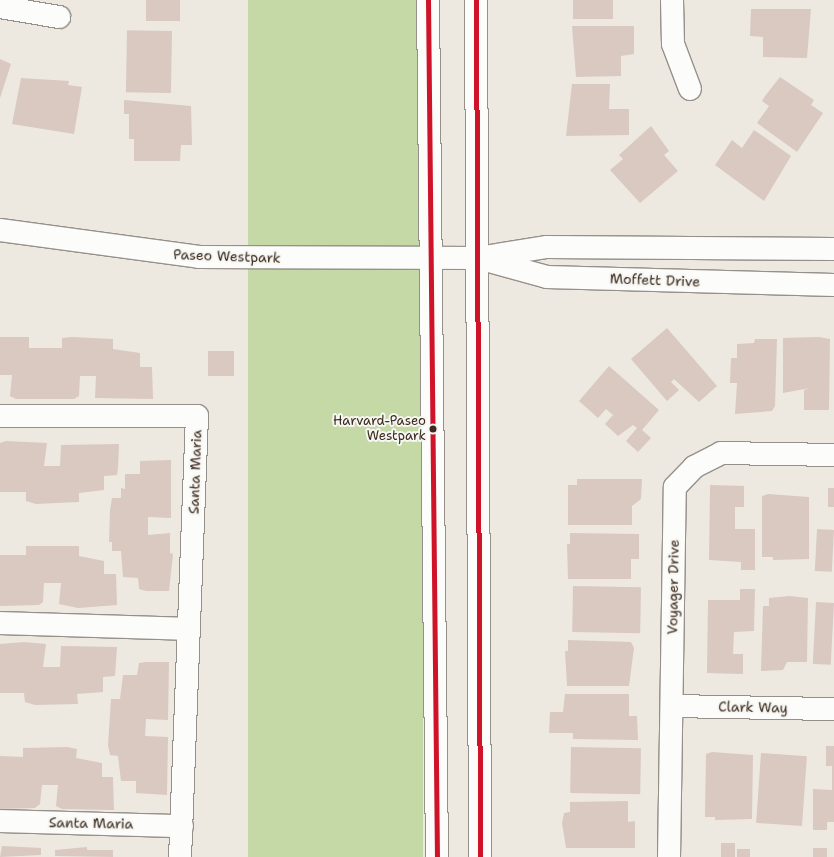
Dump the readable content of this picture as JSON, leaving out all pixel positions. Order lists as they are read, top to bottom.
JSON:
{
  "streets": {
    "street": [
      "Paseo Westpark",
      "Moffett Drive",
      "Santa Maria",
      "Voyager Drive",
      "Clark Way"
    ]
  },
  "crossings": [
    ["Paseo Westpark", "Moffett Drive"],
    ["Voyager Drive", "Clark Way"]
  ],
  "places": ["Harvard-Paseo Westpark"]
}
